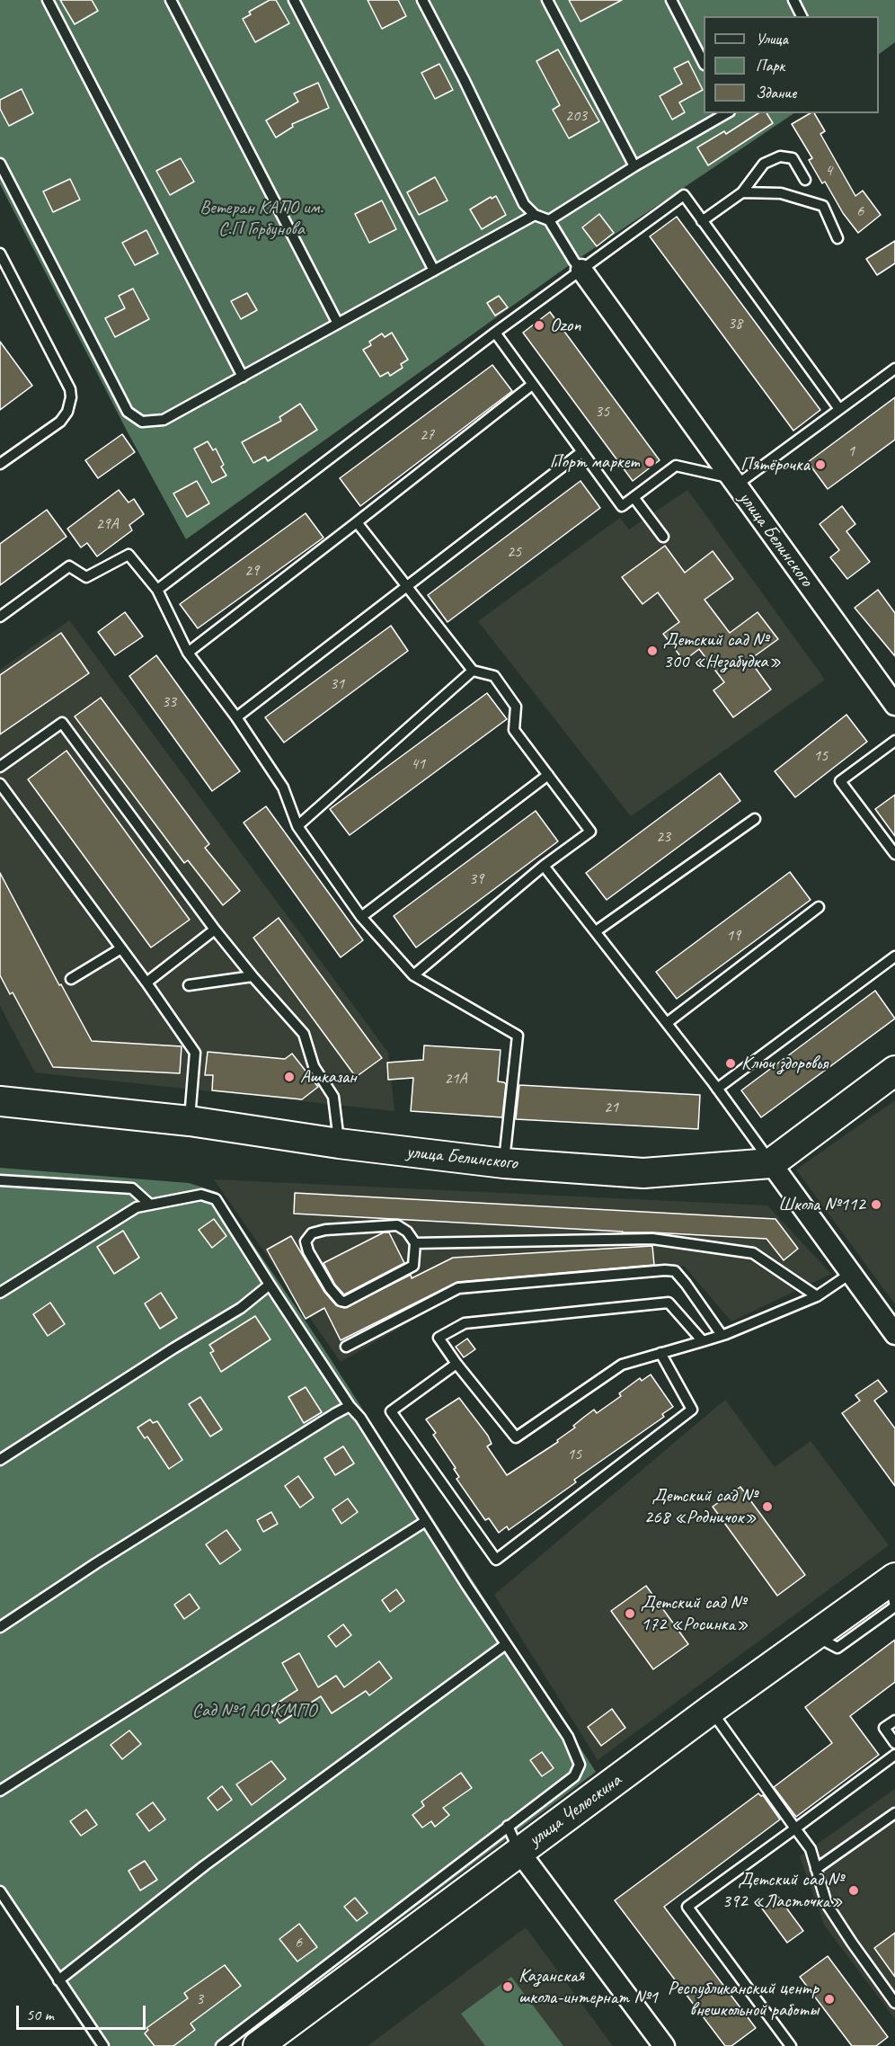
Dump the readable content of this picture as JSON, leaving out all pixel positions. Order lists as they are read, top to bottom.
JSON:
{
  "streets": {
    "street": ["улица Белинского", "улица Челюскина"]
  },
  "parks": ["Ветеран КАПО им. С.П Горбунова", "Сад №1 АО КМПО"],
  "places": [
    "Ozon",
    "Порт маркет",
    "Пятёрочка",
    "Детский сад № 300 «Незабудка»",
    "Ключ здоровья",
    "Ашказан",
    "Школа №112",
    "Детский сад № 268 «Родничок»",
    "Детский сад № 172 «Росинка»",
    "Детский сад № 392 «Ласточка»",
    "Казанская школа-интернат №1",
    "Республиканский центр внешкольной работы"
  ],
  "house_numbers": [
    "203",
    "4",
    "6",
    "38",
    "35",
    "27",
    "1",
    "29А",
    "25",
    "29",
    "31",
    "33",
    "15",
    "41",
    "23",
    "39",
    "19",
    "21А",
    "21",
    "15",
    "6",
    "3"
  ],
  "legend": ["Улица", "Парк", "Здание"],
  "scale_bar": "50 m"
}
